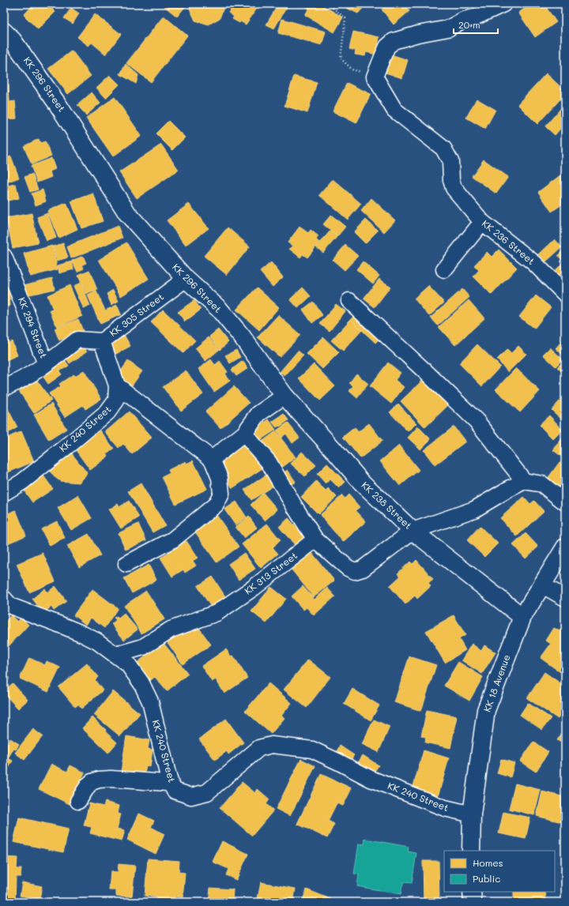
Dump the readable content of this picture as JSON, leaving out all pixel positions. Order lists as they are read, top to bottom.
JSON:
{
  "streets": {
    "main road": ["KK 296 Street", "KK 238 Street", "KK 18 Avenue"],
    "street": [
      "KK 236 Street",
      "KK 305 Street",
      "KK 294 Street",
      "KK 240 Street",
      "KK 313 Street"
    ]
  },
  "crossings": [
    ["KK 296 Street", "KK 305 Street"],
    ["KK 296 Street", "KK 238 Street"],
    ["KK 305 Street", "KK 294 Street"],
    ["KK 305 Street", "KK 240 Street"],
    ["KK 240 Street", "KK 313 Street"],
    ["KK 240 Street", "KK 18 Avenue"]
  ],
  "legend": ["Homes", "Public"],
  "scale_bar": "20 m"
}
